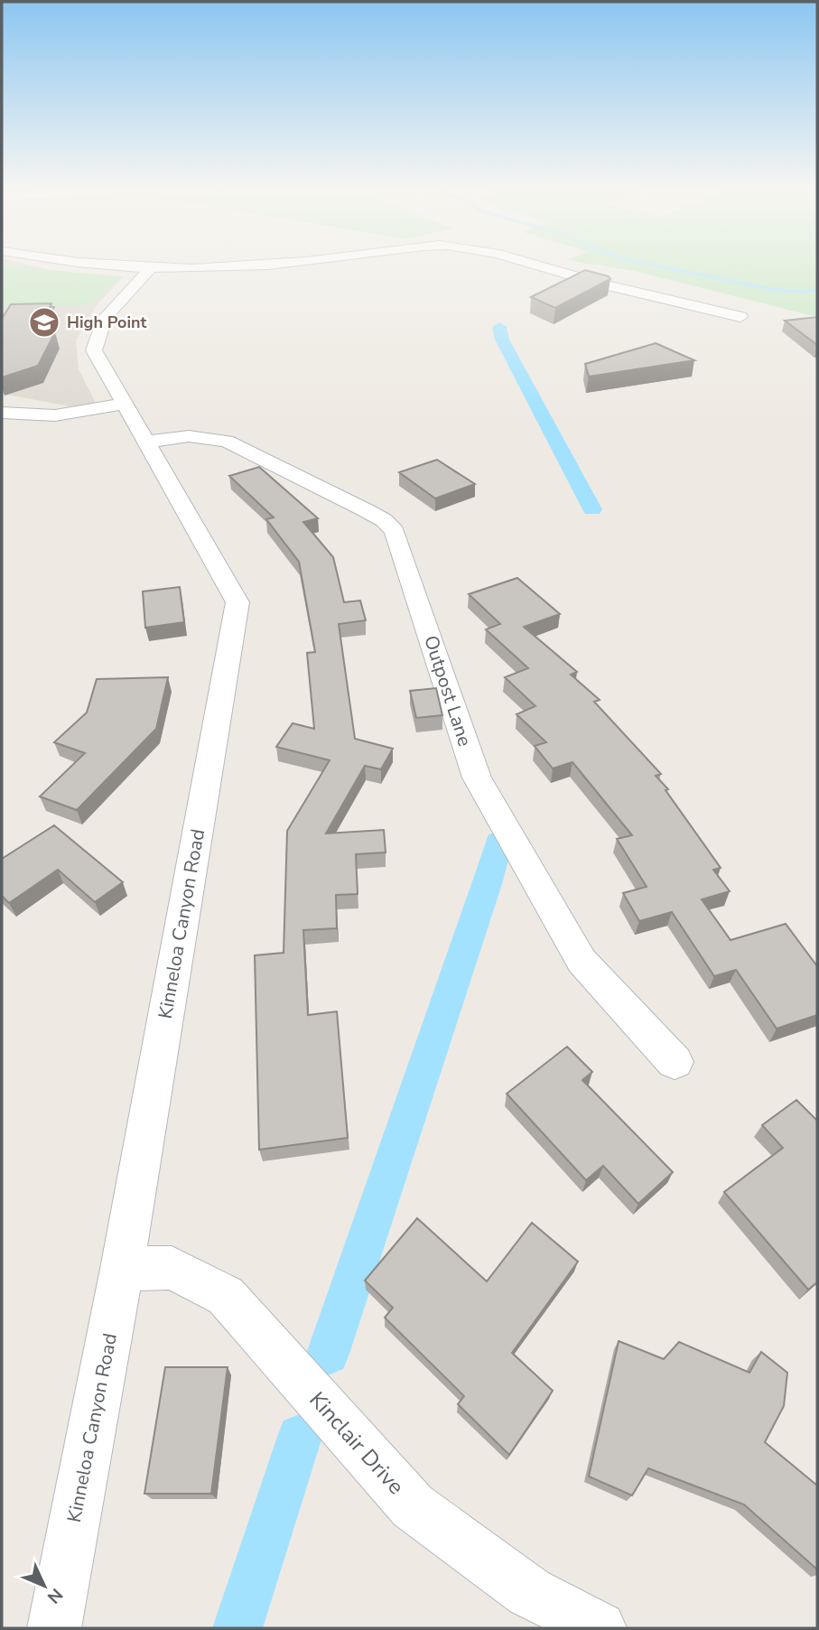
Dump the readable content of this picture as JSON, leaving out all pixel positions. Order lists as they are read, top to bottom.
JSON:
{
  "streets": {
    "street": ["Outpost Lane", "Kinneloa Canyon Road", "Kinclair Drive"]
  },
  "crossings": [
    ["Outpost Lane", "Kinneloa Canyon Road"],
    ["Kinneloa Canyon Road", "Kinclair Drive"]
  ],
  "places": {
    "school or university": ["High Point"]
  },
  "north": "bottom right"
}
